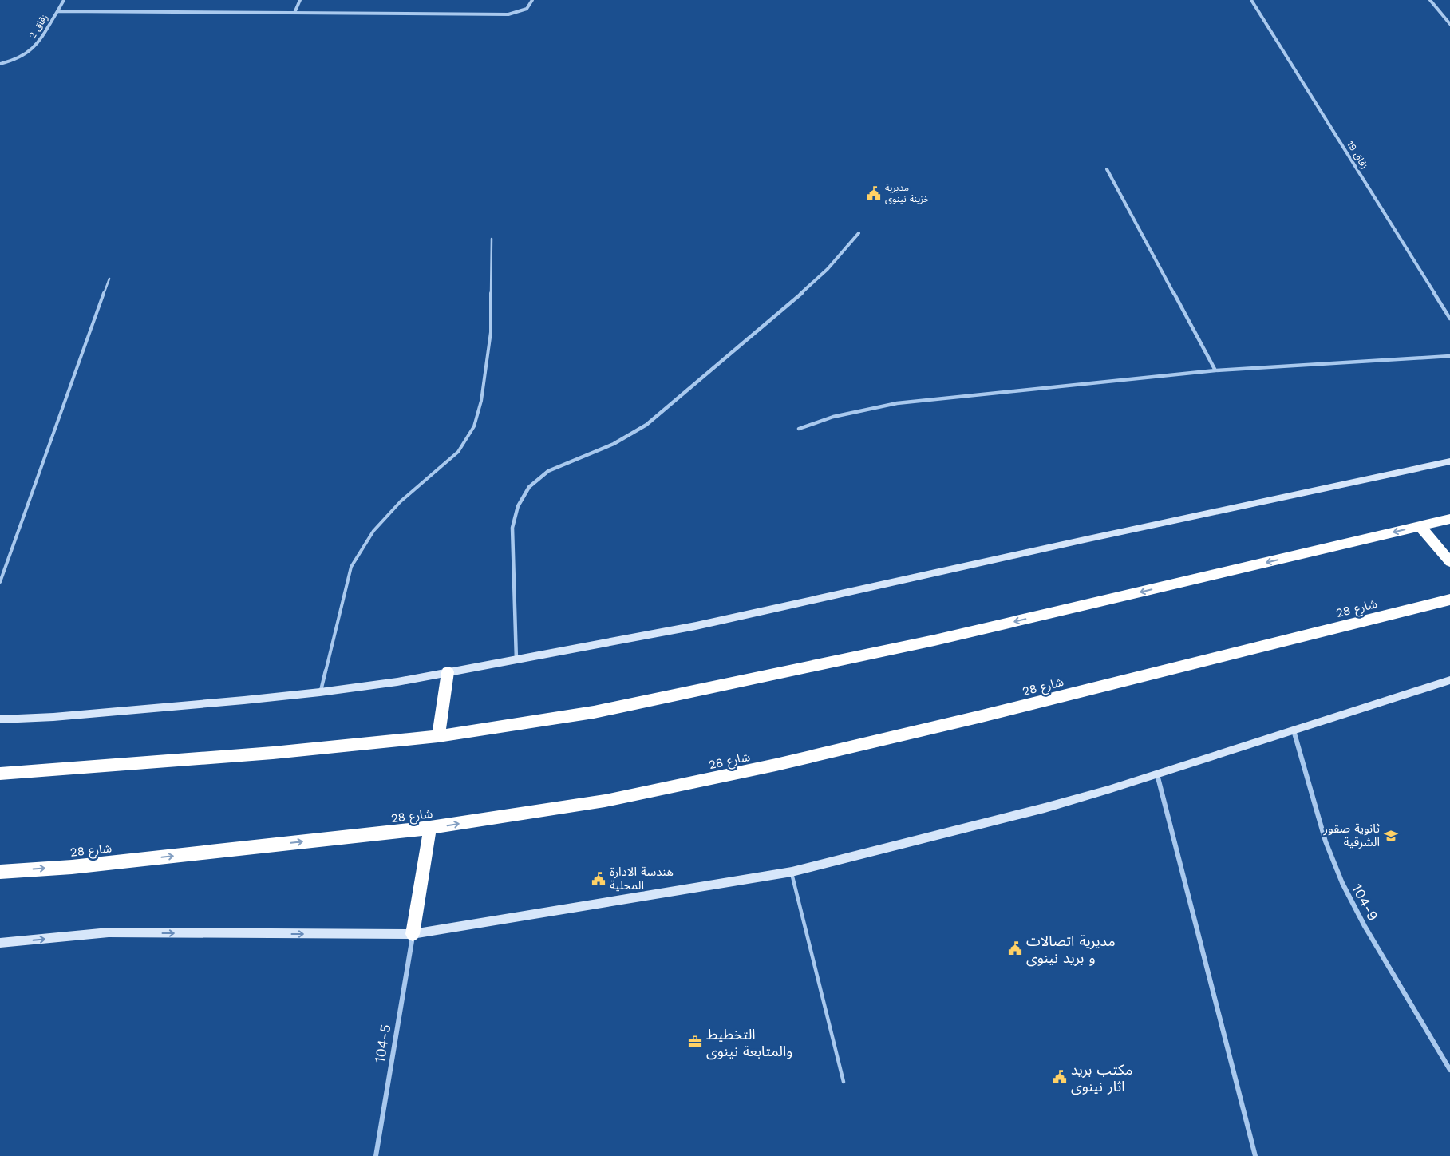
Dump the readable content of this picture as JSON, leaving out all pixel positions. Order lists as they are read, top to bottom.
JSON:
{
  "streets": {
    "highway": ["شارع 28"],
    "street": [
      "زقاق 2",
      "زقاق 19",
      "104-9",
      "104-5"
    ]
  },
  "places": {
    "public building": [
      "مديرية خزينة نينوى",
      "هندسة الادارة المحلية",
      "مديرية اتصالات و بريد نينوى",
      "مكتب بريد اثار نينوى"
    ],
    "school or university": ["ثانوية صقور الشرقية"],
    "office": ["التخطيط والمتابعة نينوى"]
  }
}
